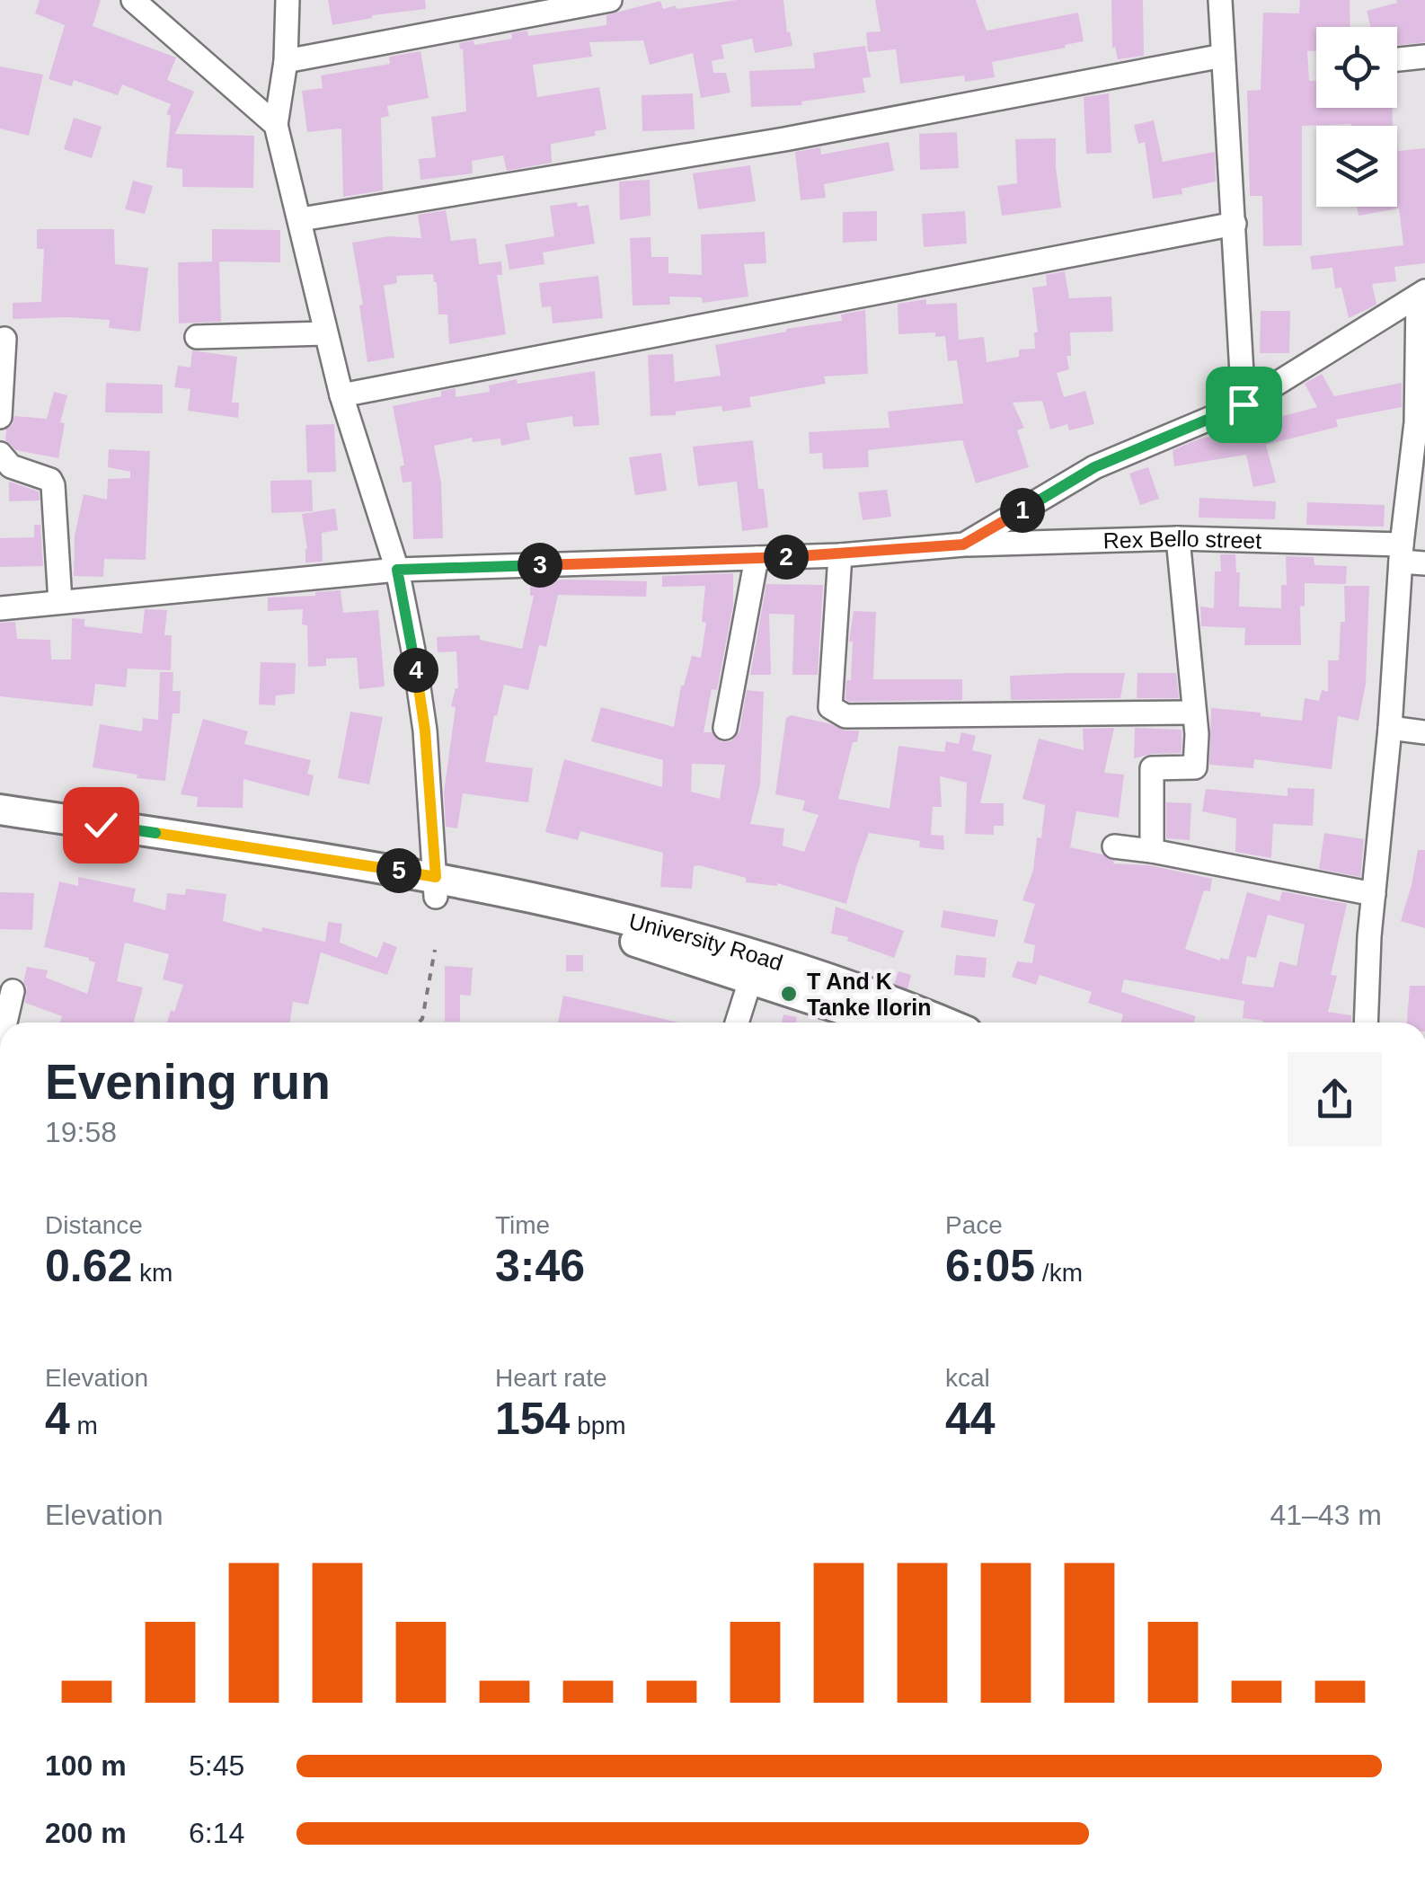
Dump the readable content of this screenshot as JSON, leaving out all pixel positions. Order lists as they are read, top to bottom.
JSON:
{
  "streets": {
    "main road": ["University Road"],
    "street": ["Rex Bello street"]
  },
  "places": ["T And K Tanke Ilorin"],
  "page": {
    "pins": [
      "1",
      "2",
      "3",
      "4",
      "5"
    ],
    "heading": ["Evening run", "19:58"],
    "stats": [
      ["Distance", "0.62 km"],
      ["Time", "3:46"],
      ["Pace", "6:05 /km"],
      ["Elevation", "4 m"],
      ["Heart rate", "154 bpm"],
      ["kcal", "44"]
    ],
    "chart": ["Elevation", "41–43 m"],
    "list": [
      {
        "name": "100 m",
        "note": "5:45"
      },
      {
        "name": "200 m",
        "note": "6:14"
      }
    ]
  }
}
